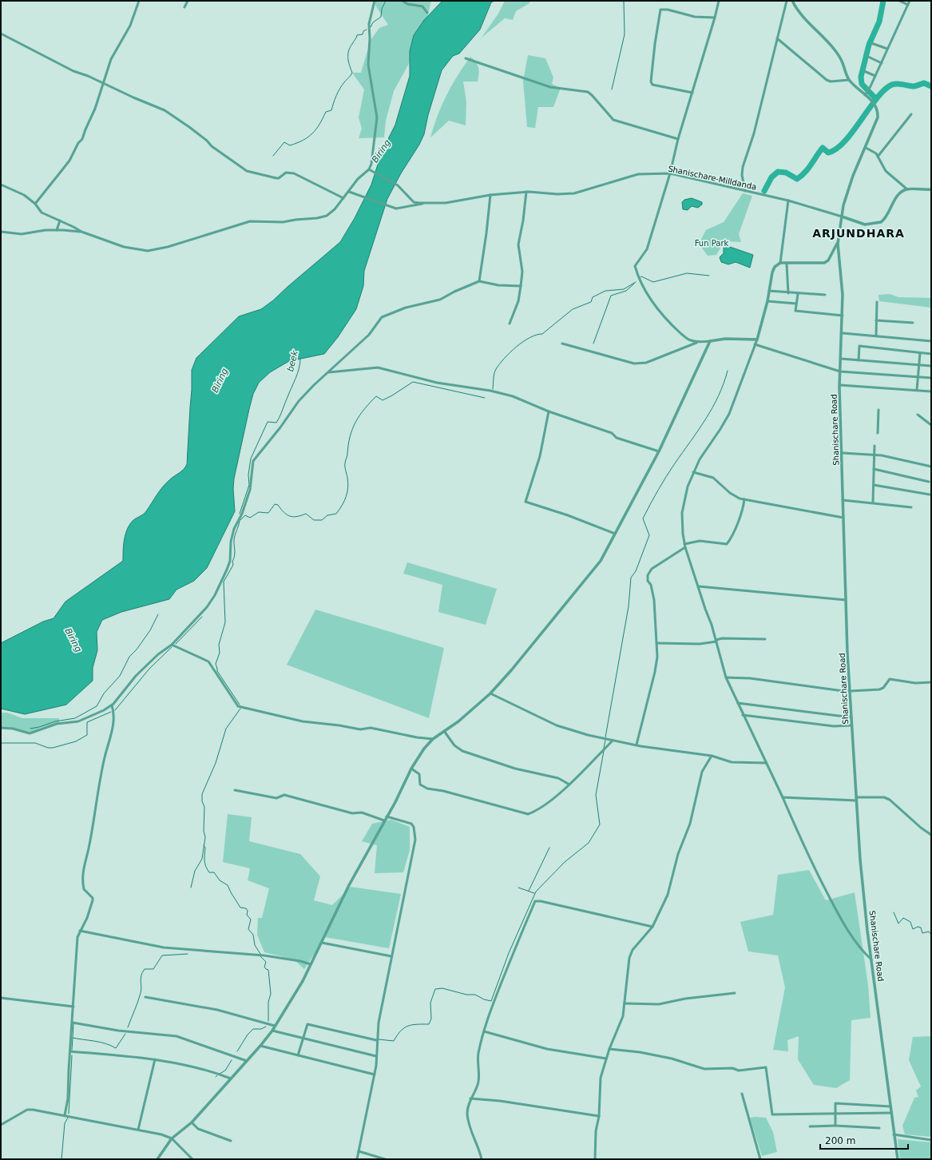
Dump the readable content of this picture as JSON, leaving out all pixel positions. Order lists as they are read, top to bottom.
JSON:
{
  "streets": {
    "street": ["Shanischare-Milldanda", "Shanischare Road"]
  },
  "crossings": [
    ["Shanischare-Milldanda", "Shanischare Road"]
  ],
  "districts": ["ARJUNDHARA"],
  "water": ["Biring", "beek"],
  "parks": ["Fun Park"],
  "scale_bar": "200 m"
}
